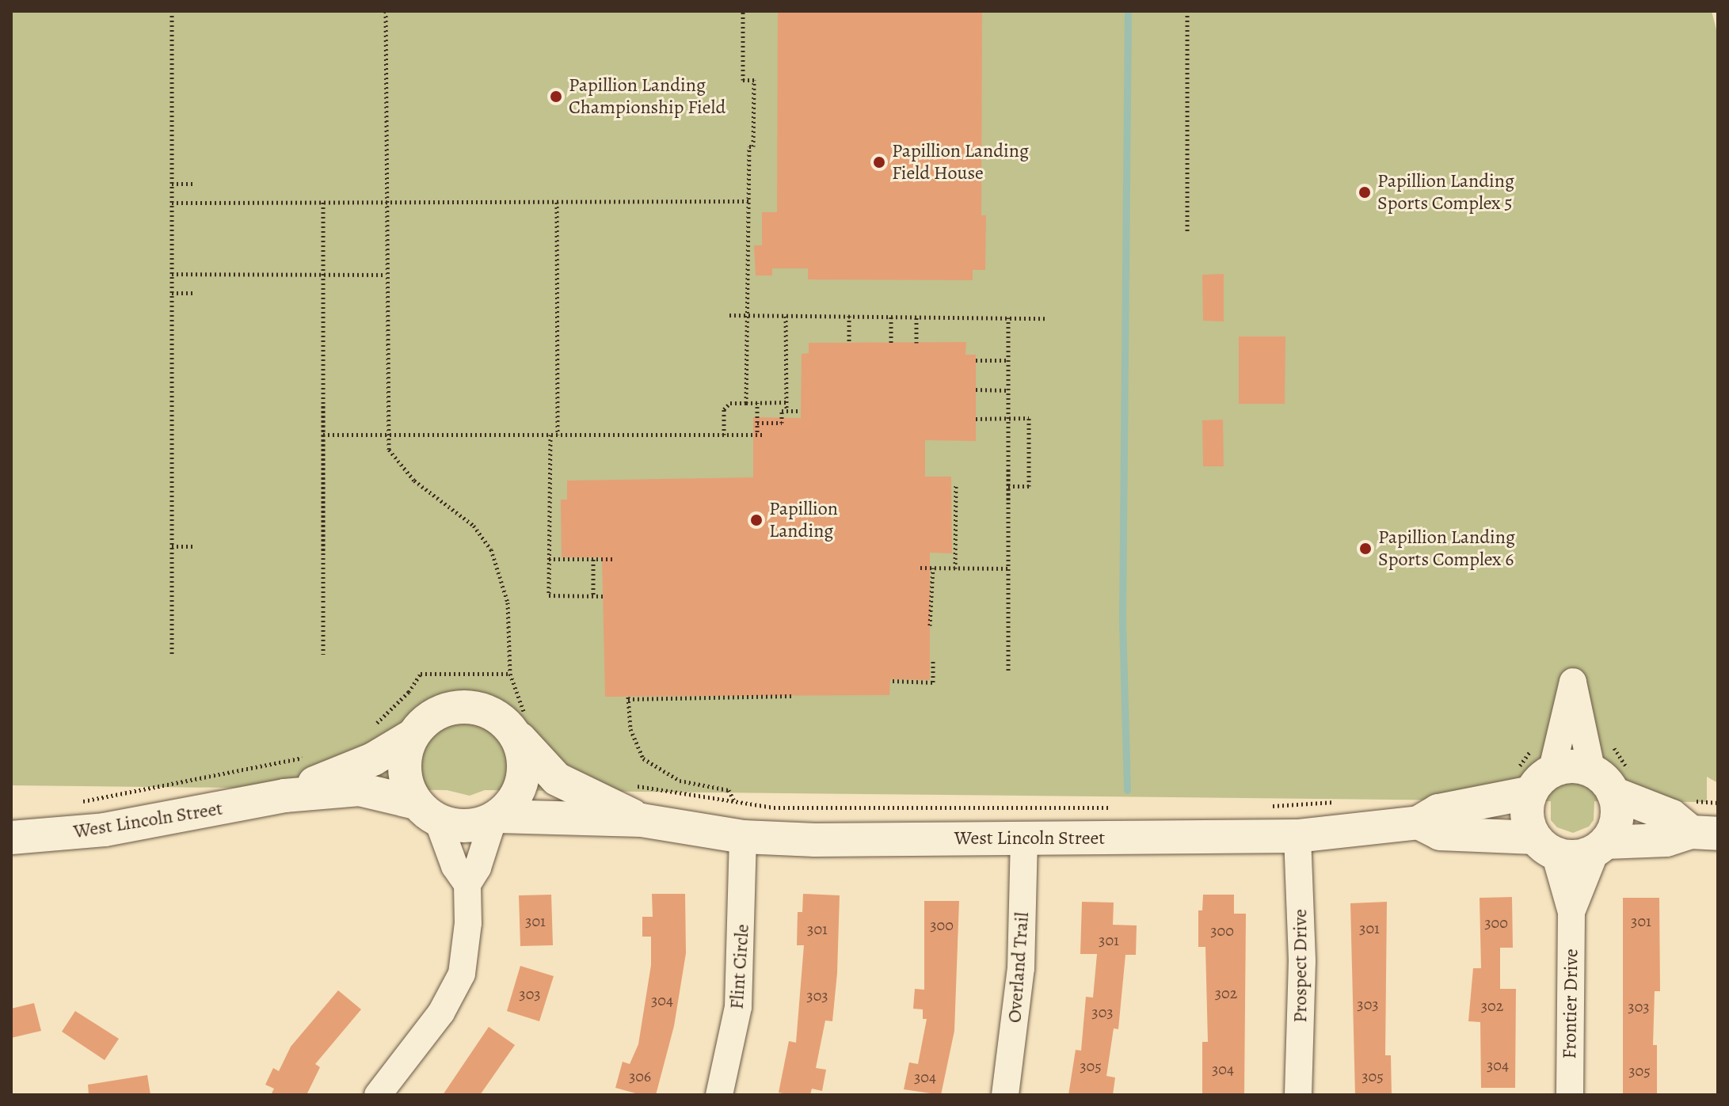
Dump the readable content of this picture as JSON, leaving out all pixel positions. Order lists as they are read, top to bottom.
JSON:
{
  "streets": {
    "street": [
      "West Lincoln Street",
      "Prospect Drive",
      "Flint Circle",
      "Overland Trail",
      "Frontier Drive"
    ]
  },
  "crossings": [
    ["West Lincoln Street", "Prospect Drive"],
    ["West Lincoln Street", "Flint Circle"],
    ["West Lincoln Street", "Overland Trail"],
    ["West Lincoln Street", "Frontier Drive"]
  ],
  "places": [
    "Papillion Landing Championship Field",
    "Papillion Landing Field House",
    "Papillion Landing Sports Complex 5",
    "Papillion Landing",
    "Papillion Landing Sports Complex 6"
  ],
  "house_numbers": [
    "301",
    "301",
    "300",
    "300",
    "301",
    "301",
    "300",
    "301",
    "302",
    "303",
    "303",
    "304",
    "303",
    "302",
    "303",
    "303",
    "304",
    "305",
    "304",
    "305",
    "306",
    "305",
    "304"
  ]
}
